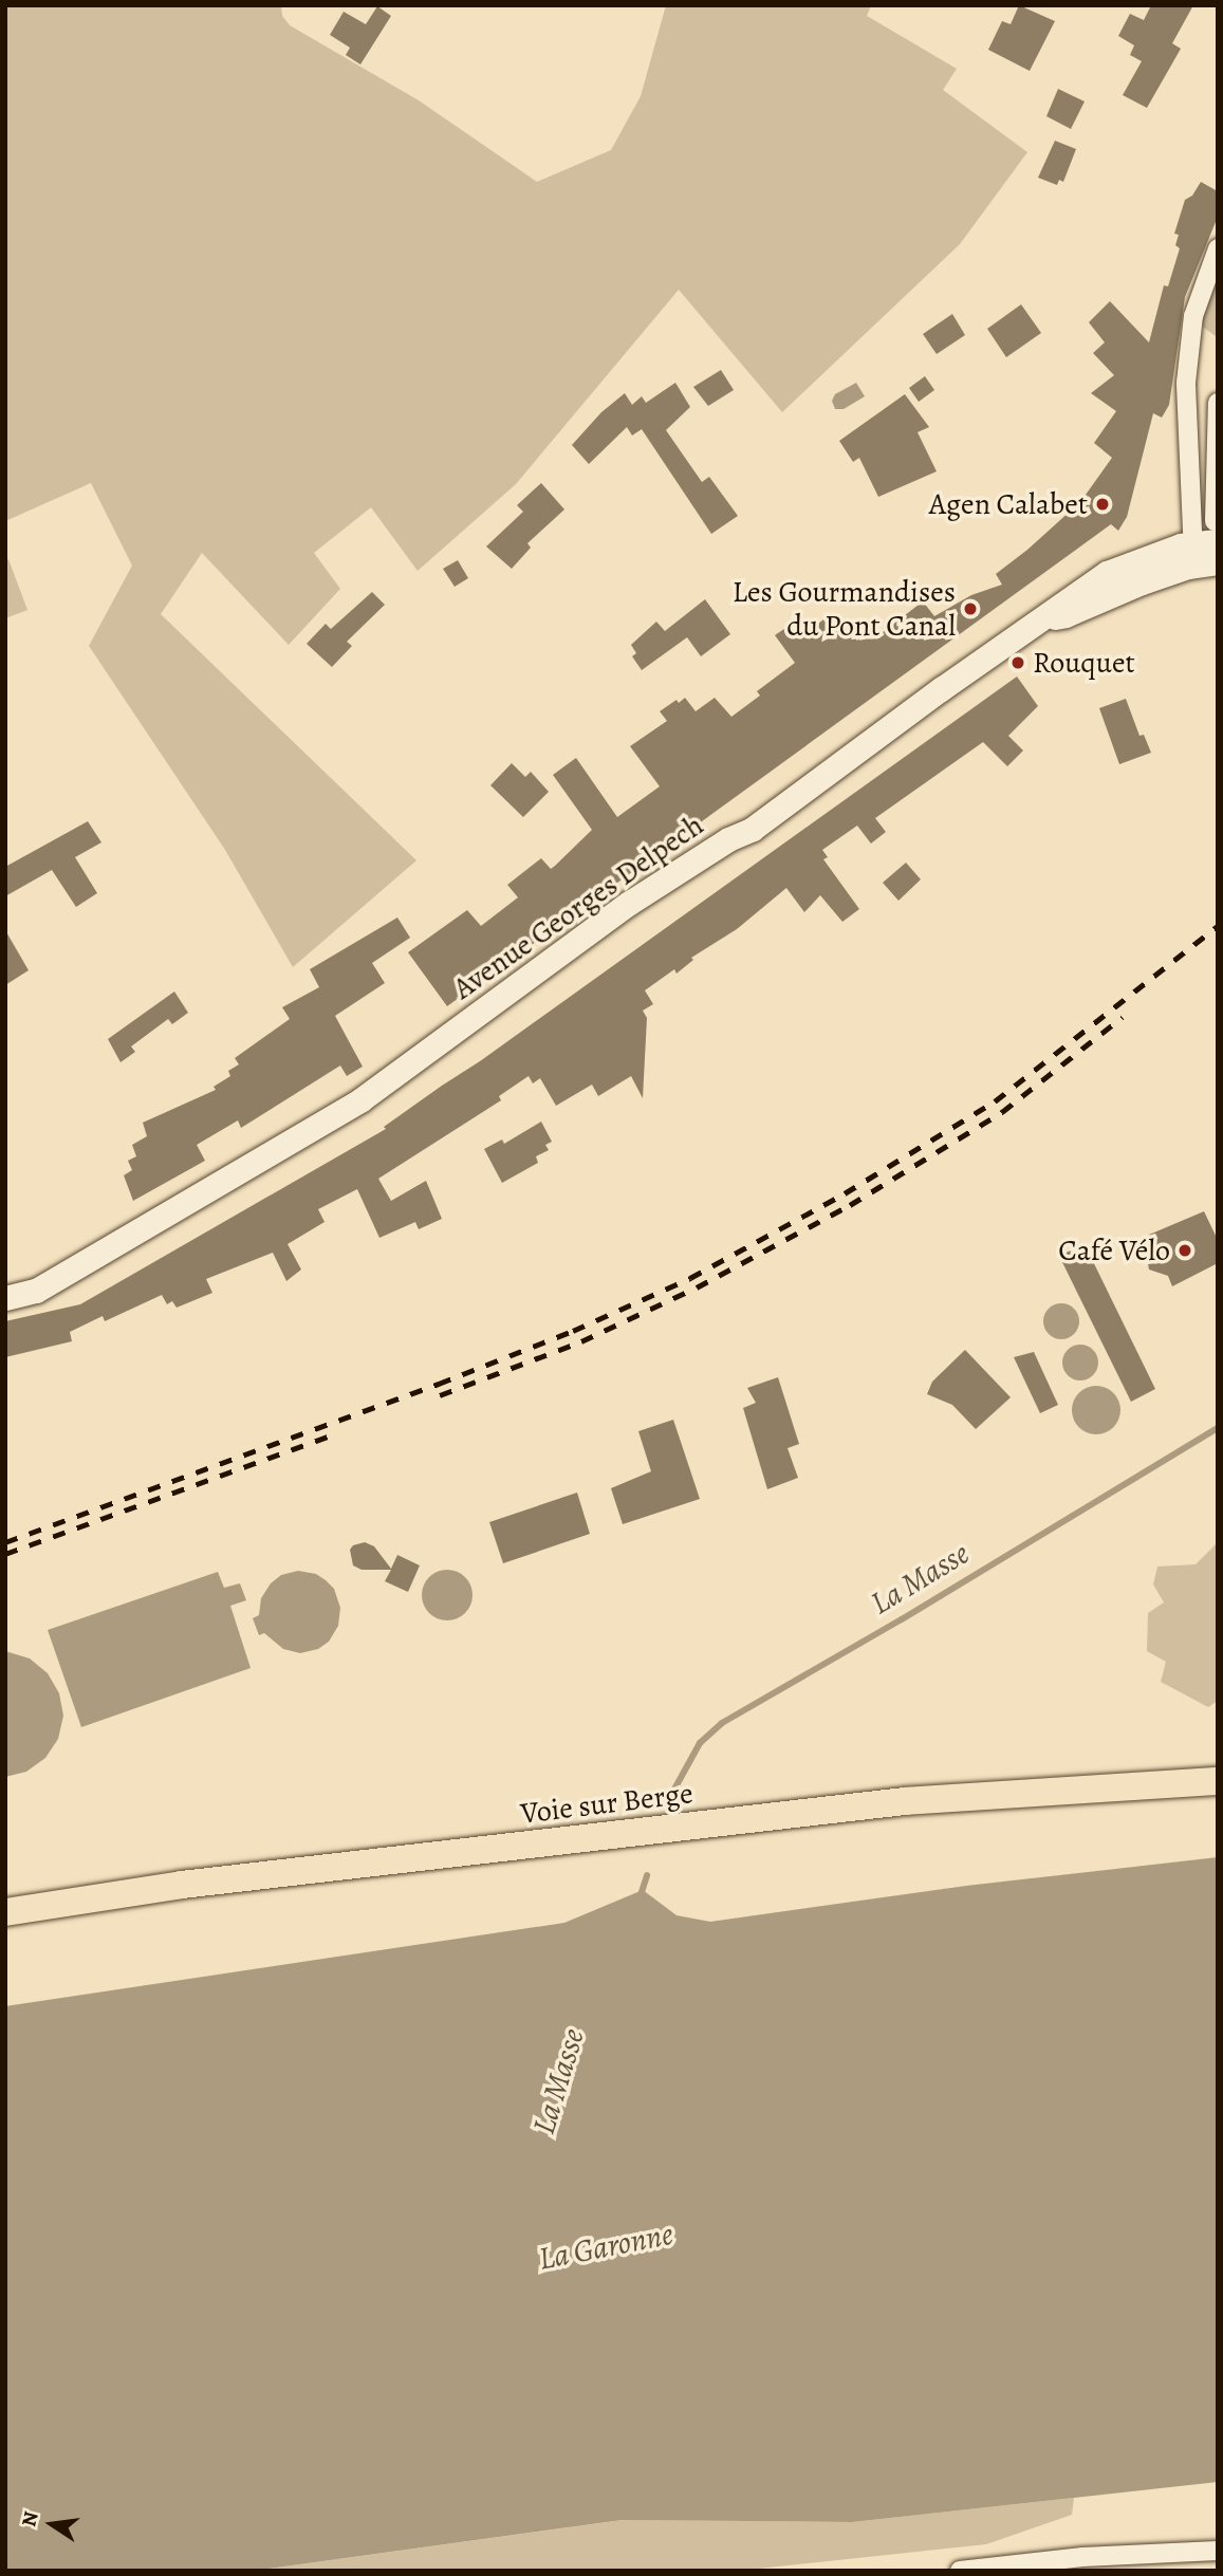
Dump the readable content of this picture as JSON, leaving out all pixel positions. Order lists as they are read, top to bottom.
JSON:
{
  "streets": {
    "main road": ["Avenue Georges Delpech", "Voie sur Berge"]
  },
  "water": ["La Masse", "La Garonne"],
  "places": [
    "Agen Calabet",
    "Les Gourmandises du Pont Canal",
    "Rouquet",
    "Café Vélo"
  ],
  "north": "left"
}
